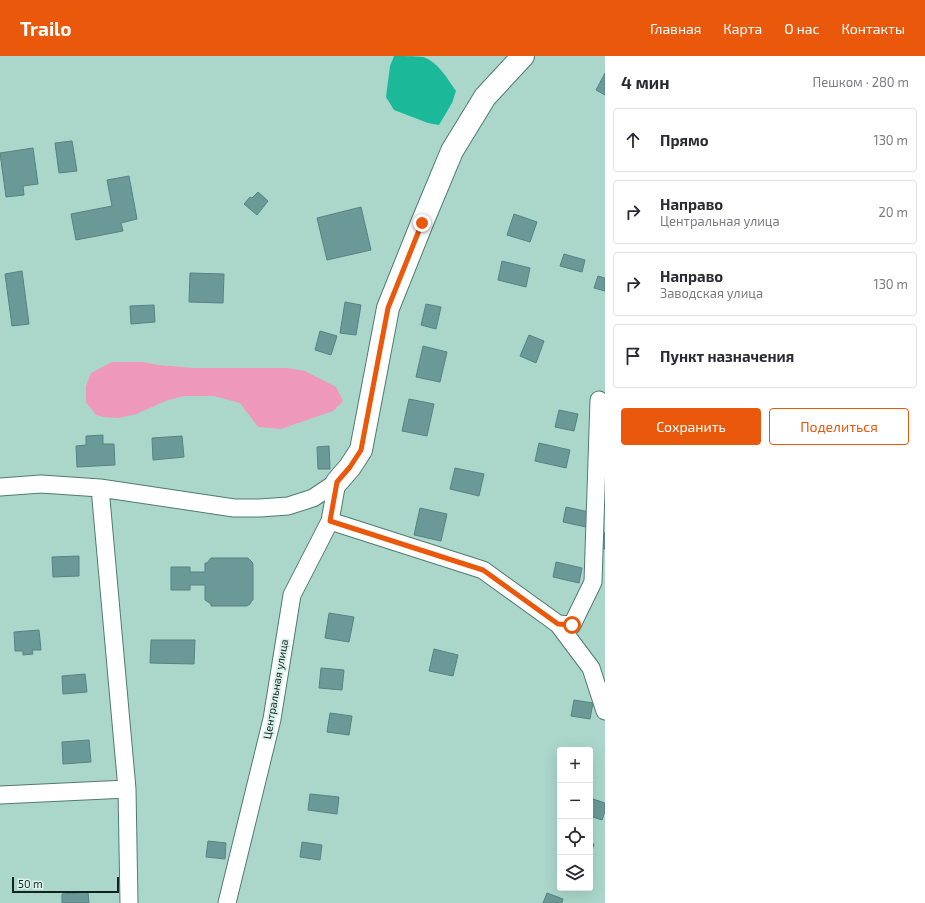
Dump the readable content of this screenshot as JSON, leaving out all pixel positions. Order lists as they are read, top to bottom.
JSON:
{
  "streets": {
    "street": ["Центральная улица"]
  },
  "scale_bar": "50 m",
  "page": {
    "header": "Trailo",
    "nav": [
      "Главная",
      "Карта",
      "О нас",
      "Контакты"
    ],
    "heading": ["4 мин", "Пешком · 280 m"],
    "list": [
      ["Прямо", "130 m"],
      ["Направо", "Центральная улица", "20 m"],
      ["Направо", "Заводская улица", "130 m"],
      "Пункт назначения"
    ],
    "buttons": ["Сохранить", "Поделиться"],
    "map_buttons": ["+", "−"],
    "scale": "50 m"
  }
}
